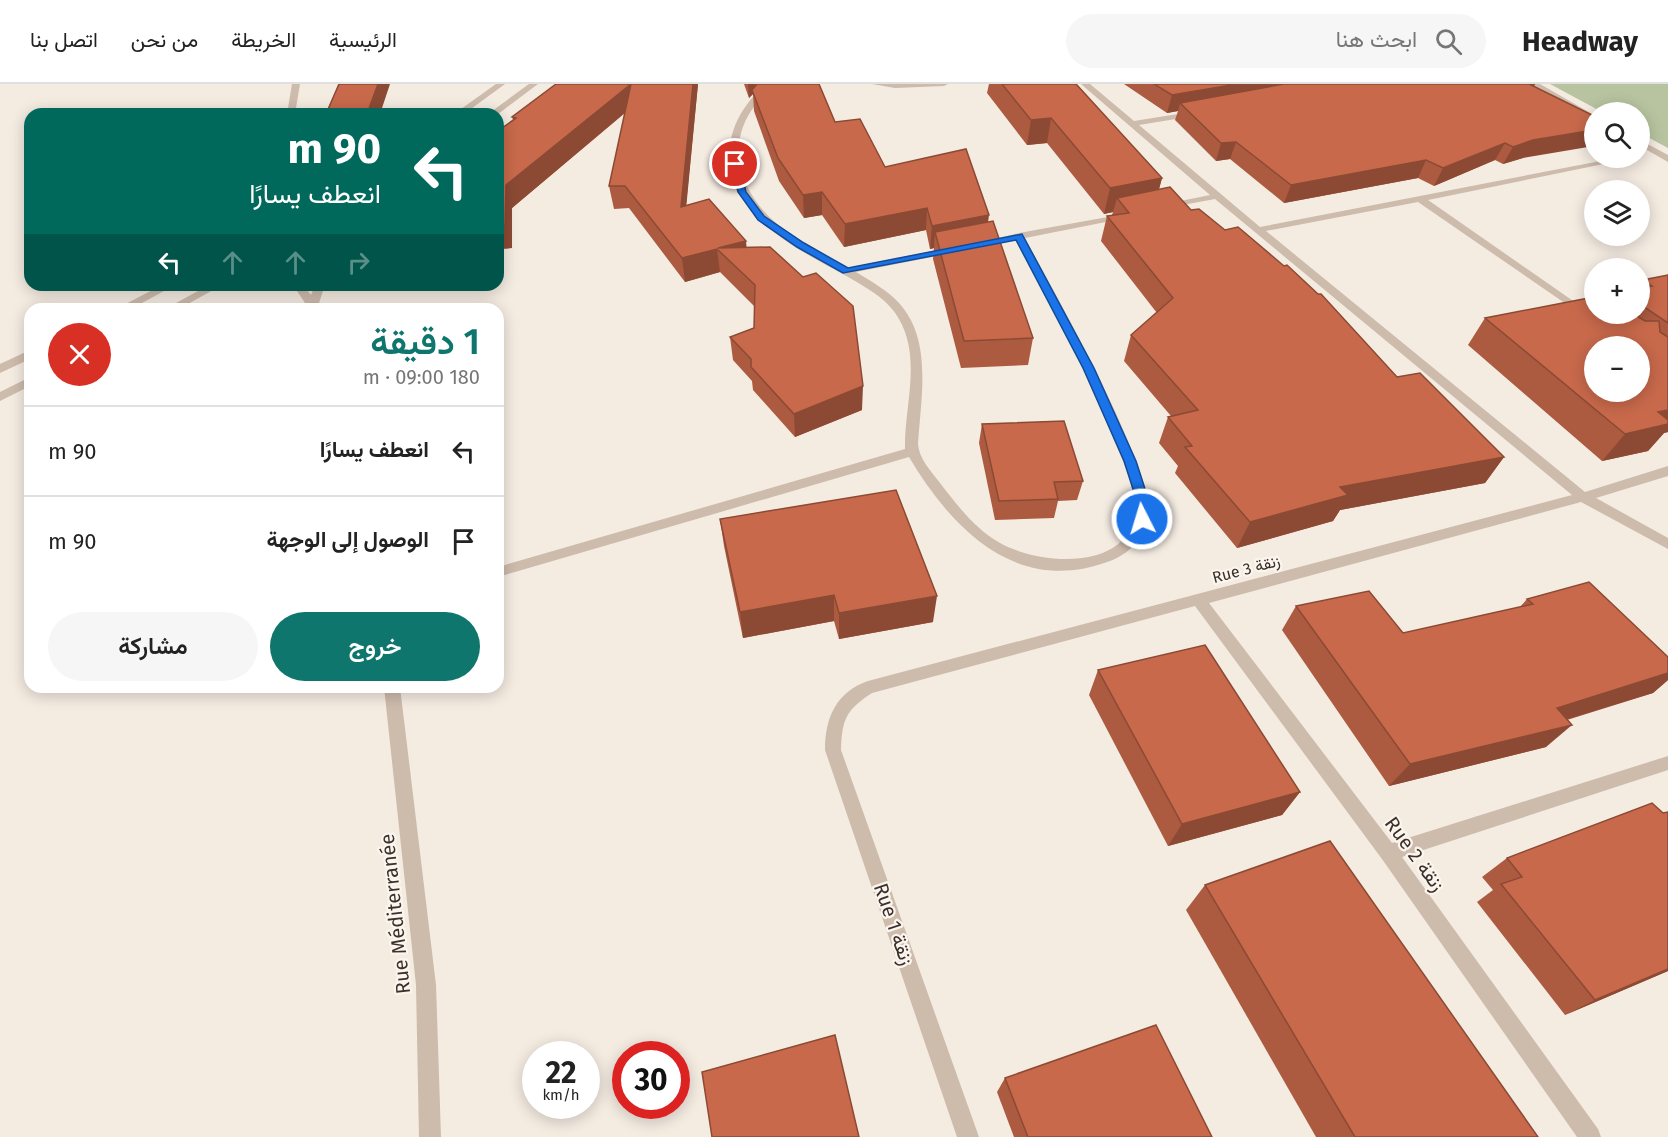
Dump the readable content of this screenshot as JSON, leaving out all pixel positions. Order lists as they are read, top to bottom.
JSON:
{
  "streets": {
    "street": [
      "Rue 3 زنقة",
      "Rue 2 زنقة",
      "Rue Méditerranée",
      "Rue 1 زنقة"
    ]
  },
  "crossings": [
    ["Rue 3 زنقة", "Rue 2 زنقة"],
    ["Rue 3 زنقة", "Rue 1 زنقة"]
  ],
  "page": {
    "header": "Headway",
    "search": "ابحث هنا",
    "nav": [
      "الرئيسية",
      "الخريطة",
      "من نحن",
      "اتصل بنا"
    ],
    "map_buttons": ["+", "−"],
    "turn": ["90 m", "انعطف يسارًا"],
    "heading": ["1 دقيقة", "180 m · 09:00"],
    "list": [
      {
        "name": "انعطف يسارًا",
        "value": "90 m"
      },
      {
        "name": "الوصول إلى الوجهة",
        "value": "90 m"
      }
    ],
    "buttons": ["خروج", "مشاركة"],
    "speed": "22 km/h",
    "limit": "30"
  }
}
